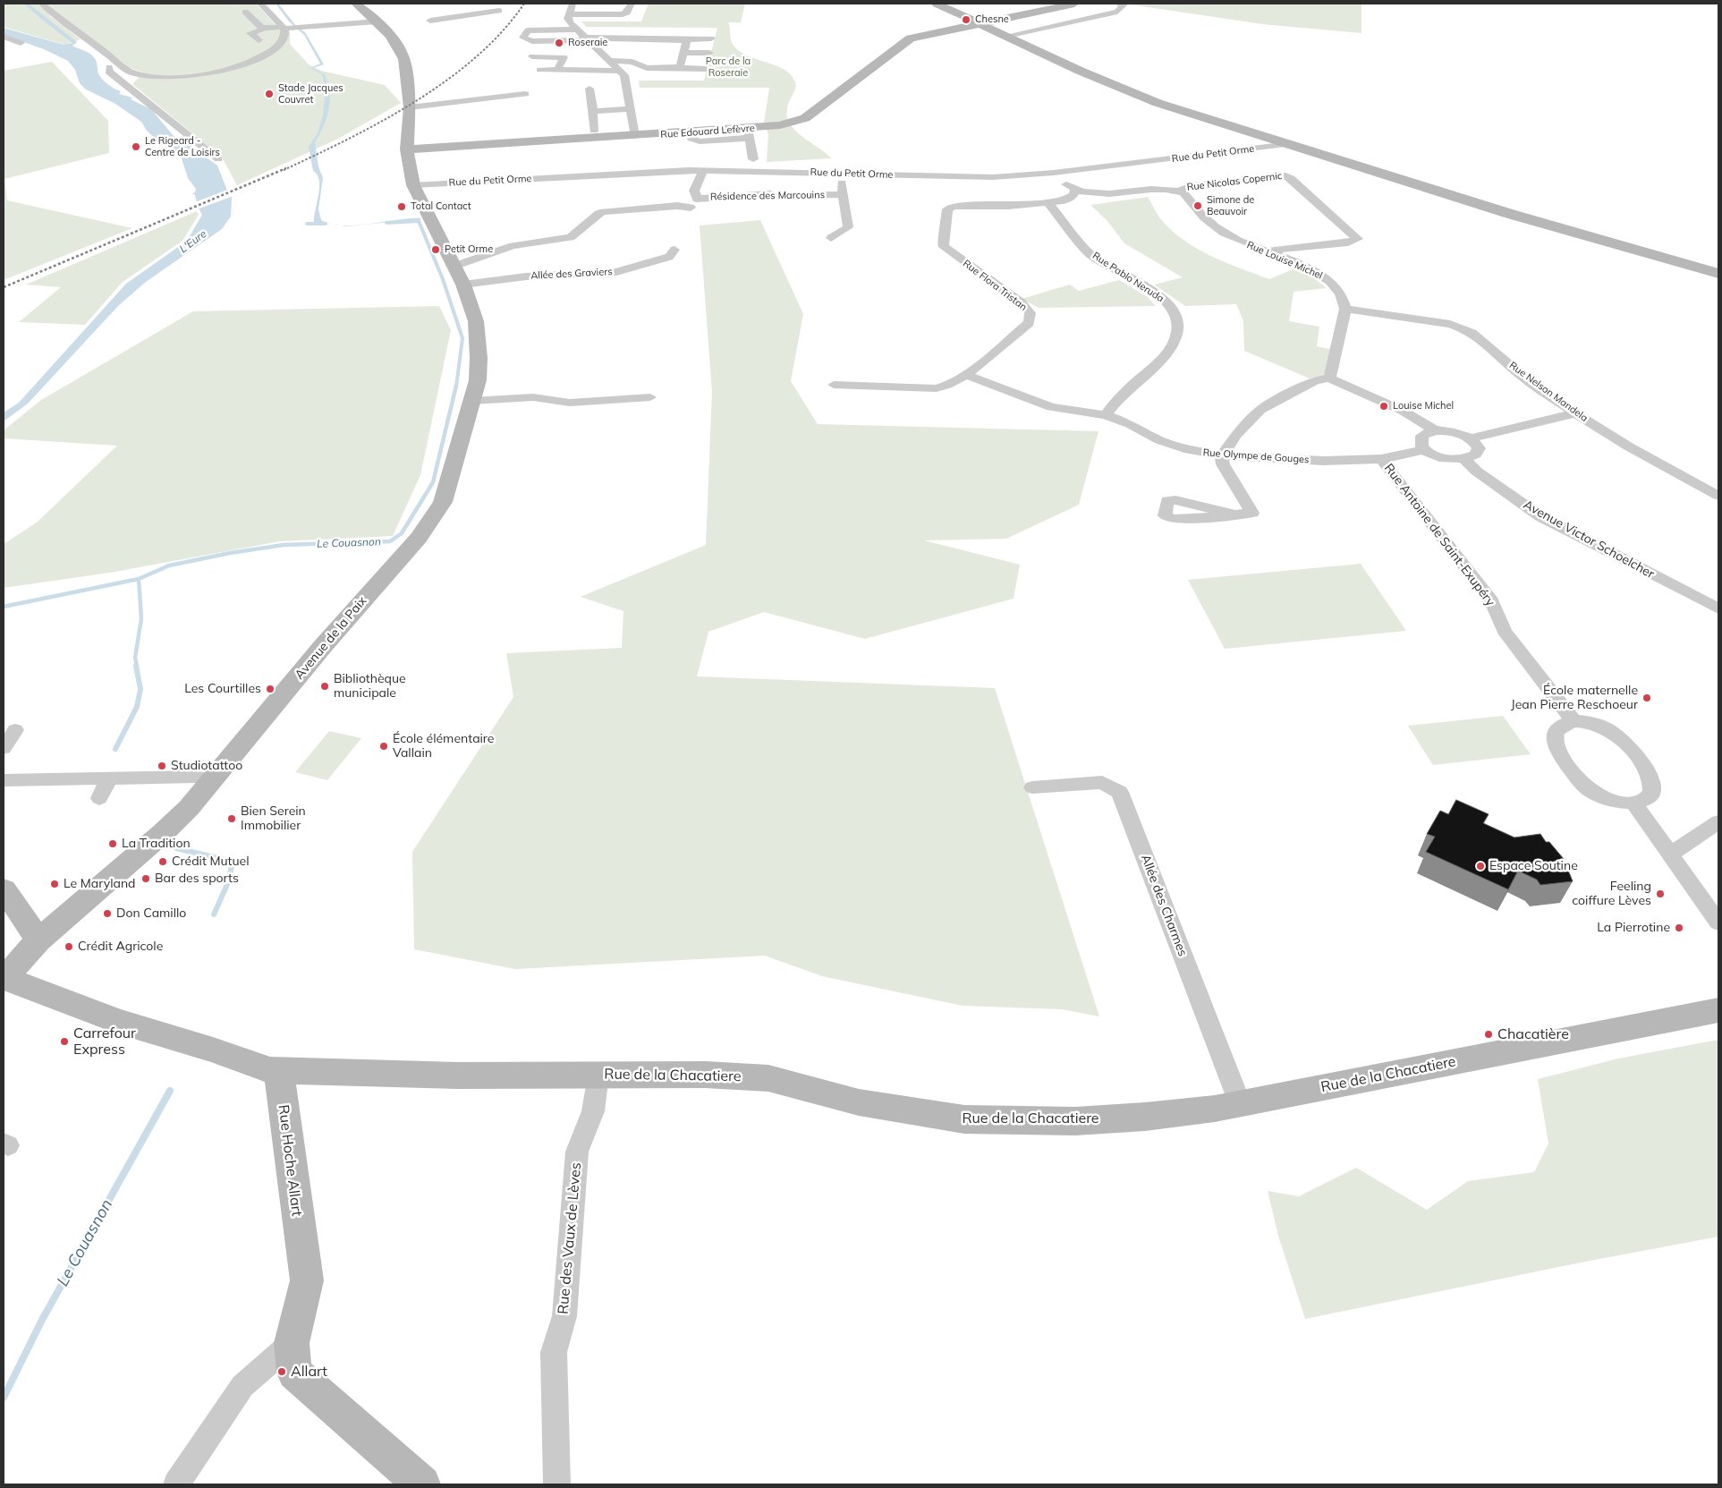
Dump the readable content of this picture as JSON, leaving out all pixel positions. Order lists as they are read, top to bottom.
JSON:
{
  "streets": {
    "street": [
      "Rue Edouard Lefèvre",
      "Rue du Petit Orme",
      "Rue Nicolas Copernic",
      "Résidence des Marcouins",
      "Rue Louise Michel",
      "Allée des Graviers",
      "Rue Pablo Neruda",
      "Rue Flora Tristan",
      "Rue Nelson Mandela",
      "Rue Olympe de Gouges",
      "Rue Antoine de Saint-Exupéry",
      "Avenue Victor Schoelcher",
      "Avenue de la Paix",
      "Allée des Charmes",
      "Rue de la Chacatiere",
      "Rue Hoche Allart",
      "Rue des Vaux de Lèves"
    ]
  },
  "crossings": [
    ["Rue Edouard Lefèvre", "Avenue de la Paix"],
    ["Rue du Petit Orme", "Résidence des Marcouins"],
    ["Rue du Petit Orme", "Avenue de la Paix"],
    ["Rue Nicolas Copernic", "Rue Louise Michel"],
    ["Rue Nicolas Copernic", "Rue Flora Tristan"],
    ["Rue Louise Michel", "Rue Nelson Mandela"],
    ["Allée des Graviers", "Avenue de la Paix"],
    ["Rue Pablo Neruda", "Rue Flora Tristan"],
    ["Rue Pablo Neruda", "Rue Olympe de Gouges"],
    ["Rue Flora Tristan", "Rue Olympe de Gouges"],
    ["Rue Olympe de Gouges", "Rue Antoine de Saint-Exupéry"],
    ["Allée des Charmes", "Rue de la Chacatiere"],
    ["Rue de la Chacatiere", "Rue Hoche Allart"],
    ["Rue de la Chacatiere", "Rue des Vaux de Lèves"]
  ],
  "water": ["L'Eure", "Le Couasnon"],
  "parks": ["Parc de la Roseraie"],
  "places": [
    "Chesne",
    "Roseraie",
    "Stade Jacques Couvret",
    "Le Rigeard - Centre de Loisirs",
    "Simone de Beauvoir",
    "Total Contact",
    "Petit Orme",
    "Louise Michel",
    "Bibliothèque municipale",
    "Les Courtilles",
    "École maternelle Jean Pierre Reschoeur",
    "École élémentaire Vallain",
    "Studiotattoo",
    "Bien Serein Immobilier",
    "La Tradition",
    "Crédit Mutuel",
    "Espace Soutine",
    "Bar des sports",
    "Le Maryland",
    "Feeling coiffure Lèves",
    "Don Camillo",
    "La Pierrotine",
    "Crédit Agricole",
    "Chacatière",
    "Carrefour Express",
    "Allart"
  ]
}
